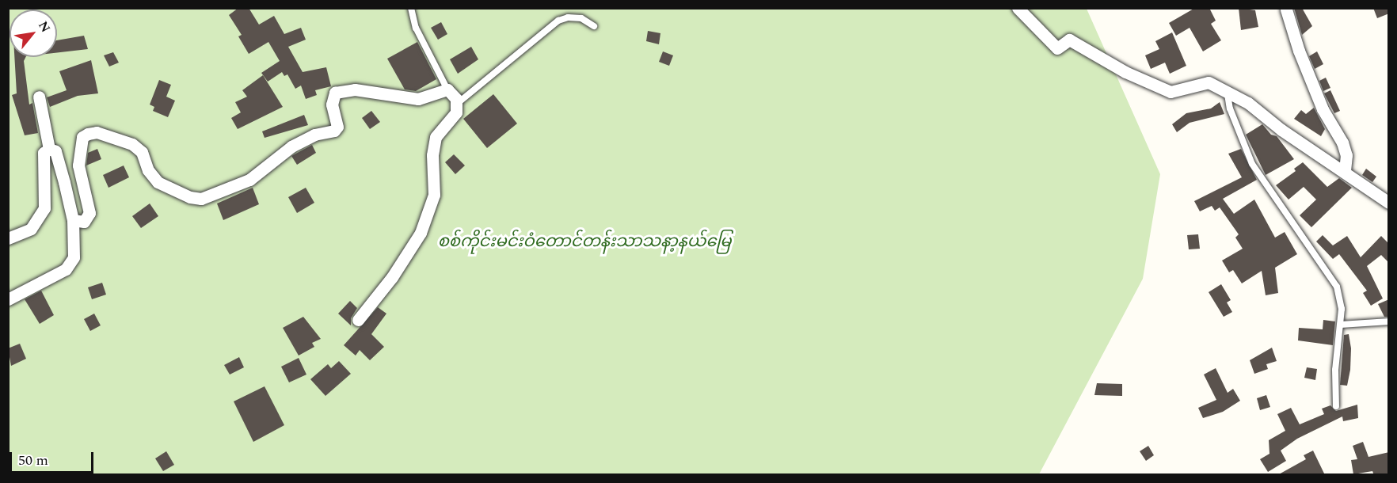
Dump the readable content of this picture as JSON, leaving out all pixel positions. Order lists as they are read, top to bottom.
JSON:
{
  "parks": ["စစ်ကိုင်းမင်းဝံတောင်တန်းသာသနာ့နယ်မြေ"],
  "scale_bar": "50 m",
  "north": "top right"
}
